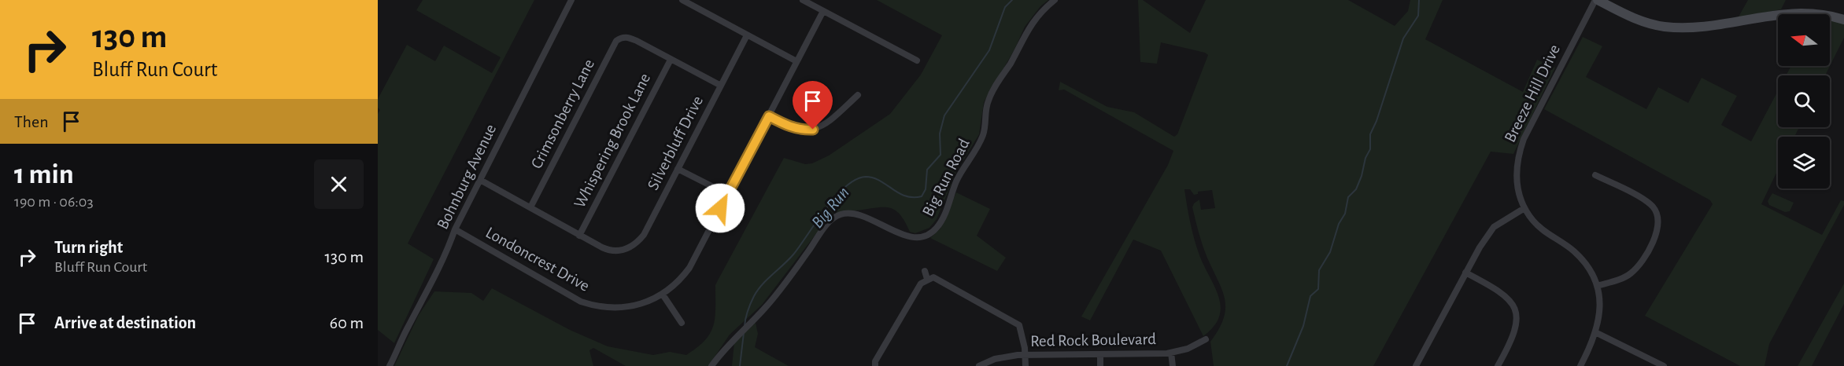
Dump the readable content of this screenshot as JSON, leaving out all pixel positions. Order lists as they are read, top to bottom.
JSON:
{
  "streets": {
    "street": [
      "Breeze Hill Drive",
      "Crimsonberry Lane",
      "Whispering Brook Lane",
      "Silverbluff Drive",
      "Bohnburg Avenue",
      "Big Run Road",
      "Londoncrest Drive",
      "Red Rock Boulevard"
    ]
  },
  "crossings": [
    ["Crimsonberry Lane", "Whispering Brook Lane"],
    ["Whispering Brook Lane", "Silverbluff Drive"],
    ["Bohnburg Avenue", "Londoncrest Drive"]
  ],
  "water": ["Big Run"],
  "north": "left",
  "page": {
    "turn": ["130 m", "Bluff Run Court"],
    "then": "Then",
    "heading": ["1 min", "190 m · 06:03"],
    "list": [
      {
        "name": "Turn right",
        "note": "Bluff Run Court",
        "value": "130 m"
      },
      {
        "name": "Arrive at destination",
        "value": "60 m"
      }
    ]
  }
}
